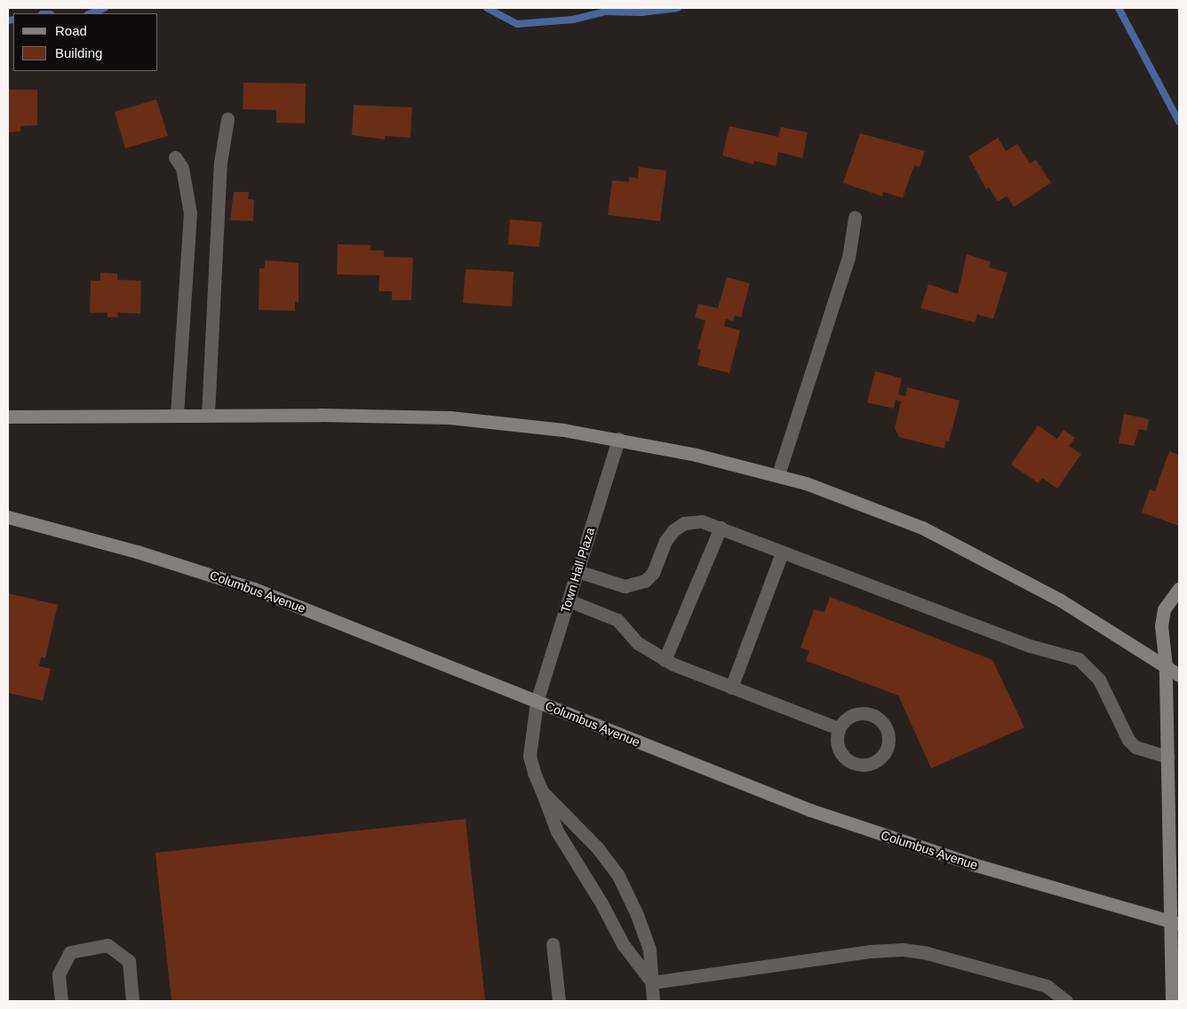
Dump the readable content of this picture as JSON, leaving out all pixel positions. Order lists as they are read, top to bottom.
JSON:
{
  "streets": {
    "street": ["Town Hall Plaza", "Columbus Avenue"]
  },
  "crossings": [
    ["Town Hall Plaza", "Columbus Avenue"]
  ],
  "legend": ["Road", "Building"]
}
